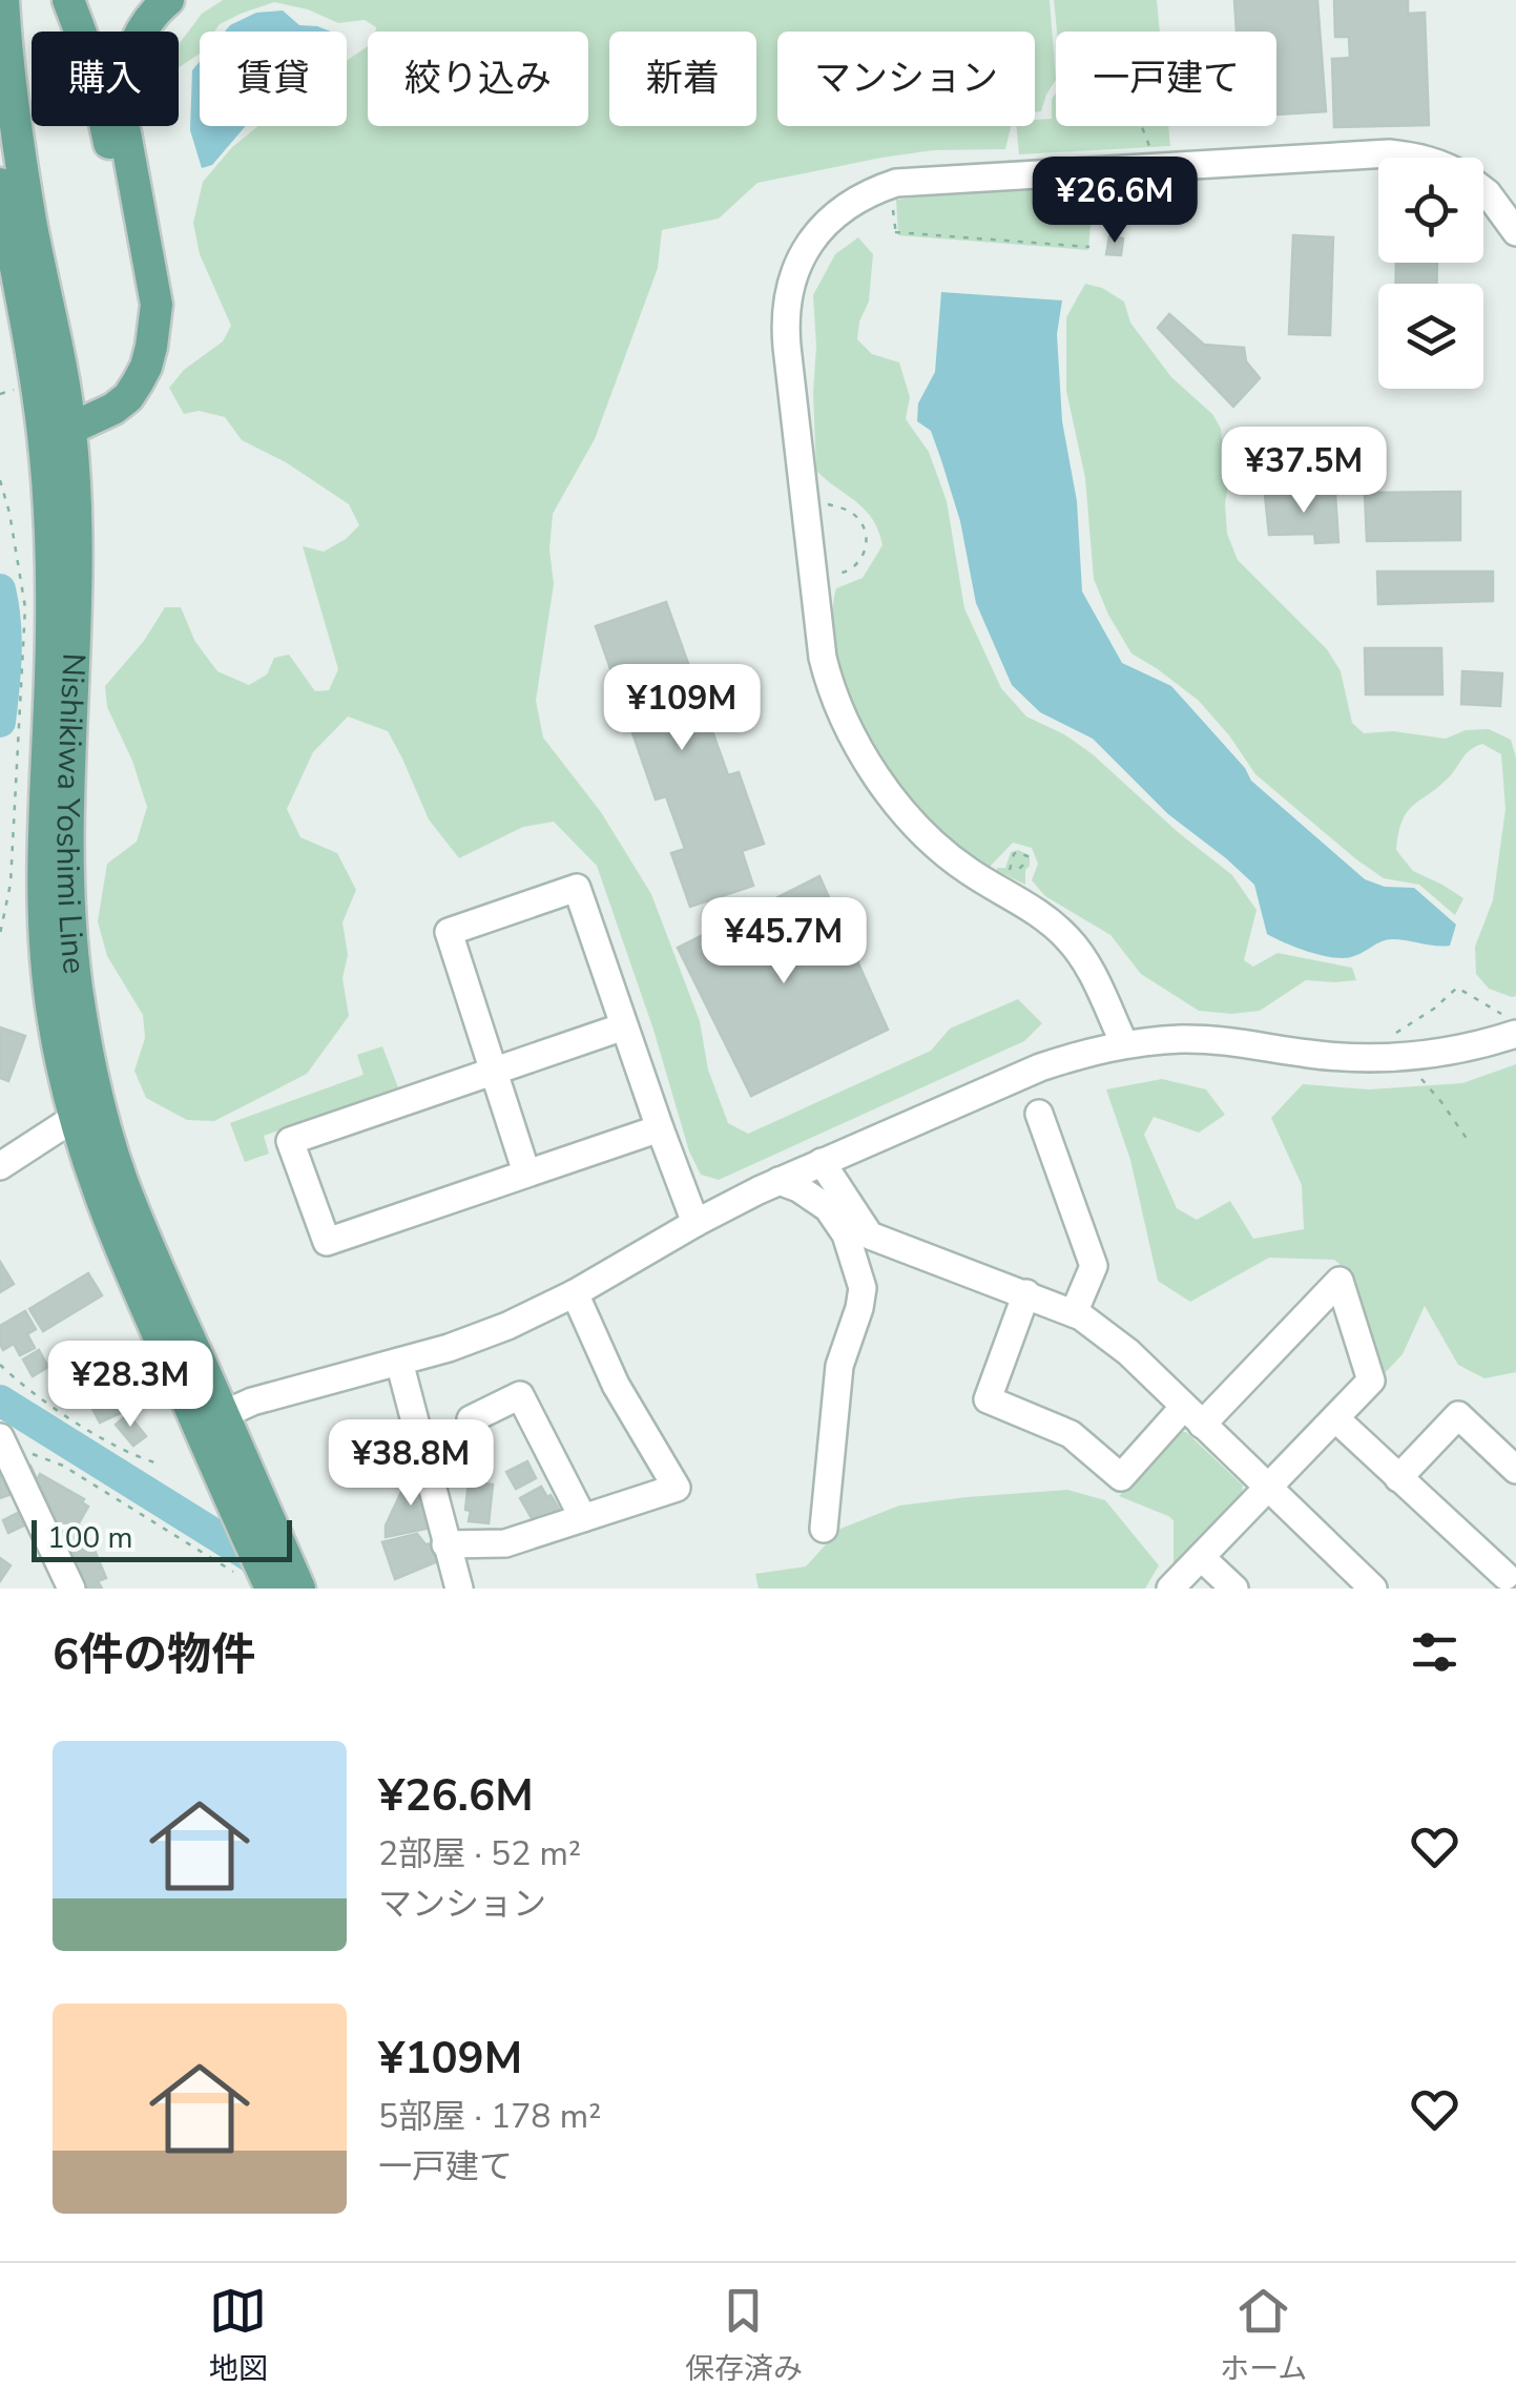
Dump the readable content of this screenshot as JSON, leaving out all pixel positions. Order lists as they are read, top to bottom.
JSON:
{
  "streets": {
    "main road": ["Nishikiwa Yoshimi Line"]
  },
  "scale_bar": "100 m",
  "page": {
    "chip": [
      "購入",
      "賃貸",
      "絞り込み",
      "新着",
      "マンション",
      "一戸建て"
    ],
    "price": [
      "¥26.6M",
      "¥37.5M",
      "¥109M",
      "¥45.7M",
      "¥28.3M",
      "¥38.8M"
    ],
    "scale": "100 m",
    "heading": "6件の物件",
    "list": [
      {
        "name": "¥26.6M",
        "note": "2部屋 · 52 m² · マンション"
      },
      {
        "name": "¥109M",
        "note": "5部屋 · 178 m² · 一戸建て"
      }
    ],
    "tabs": ["地図", "保存済み", "ホーム"]
  }
}
